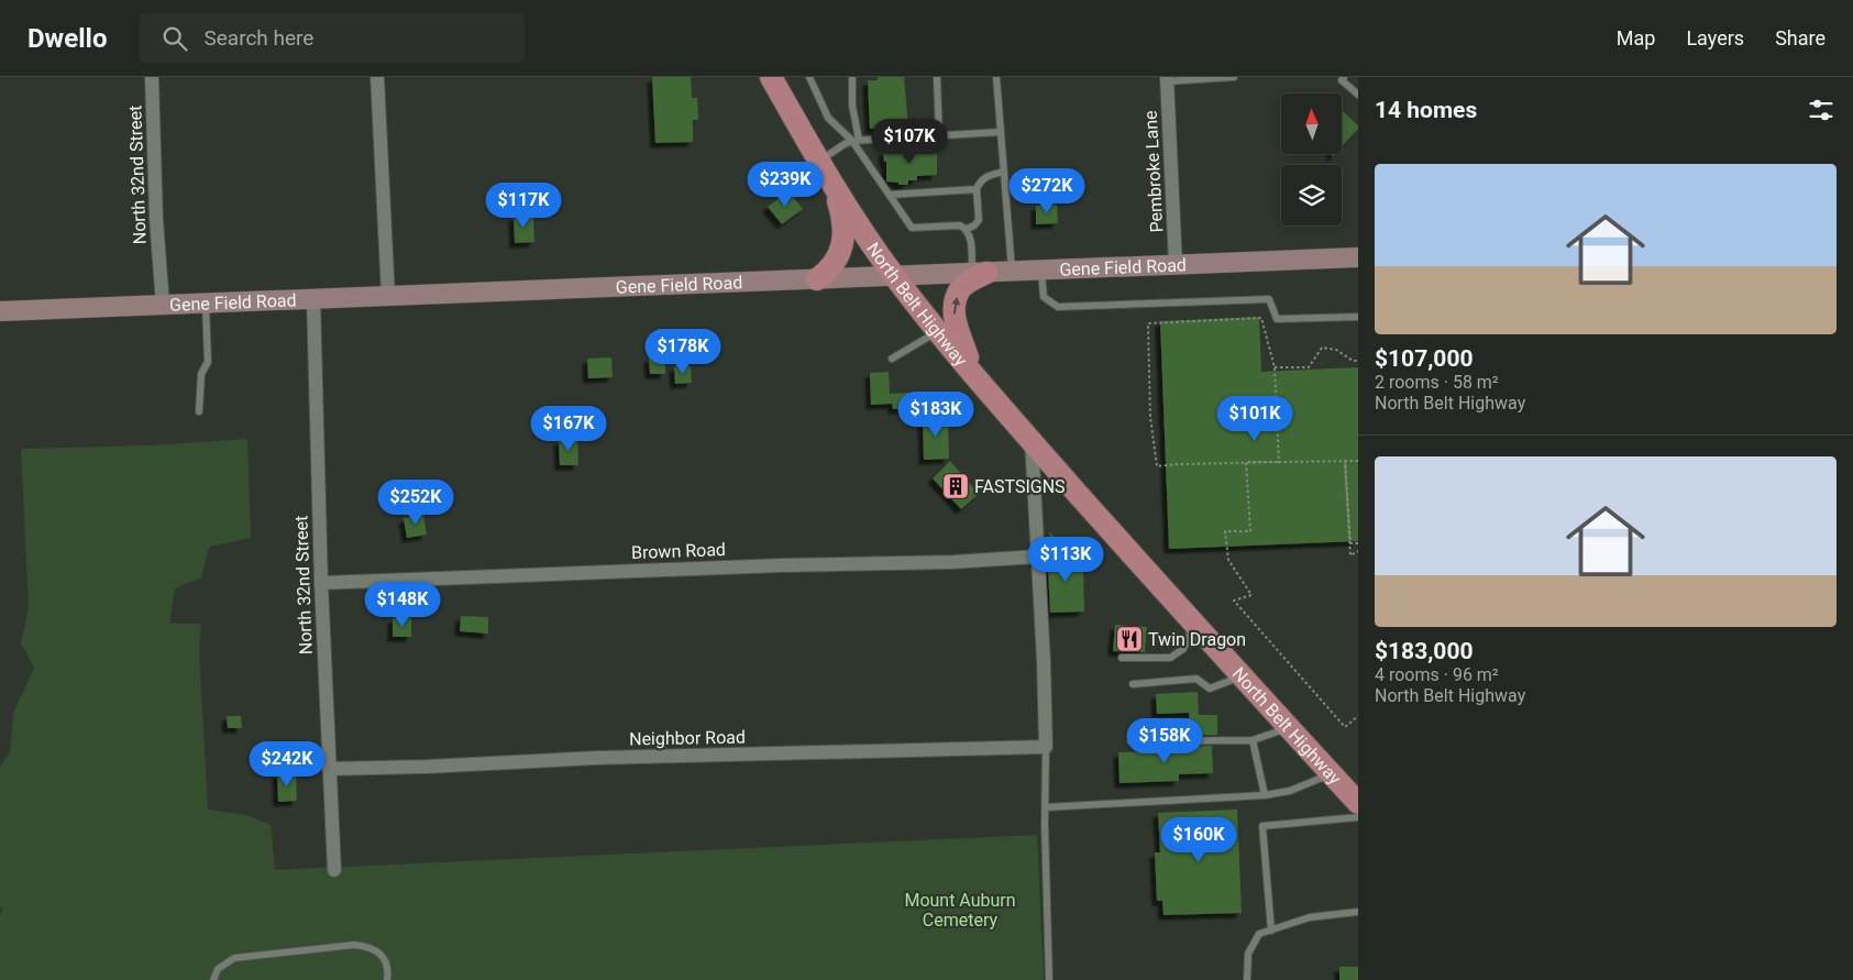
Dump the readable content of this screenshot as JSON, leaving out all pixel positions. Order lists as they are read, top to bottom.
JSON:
{
  "streets": {
    "main road": ["North Belt Highway"],
    "street": [
      "Pembroke Lane",
      "North 32nd Street",
      "Gene Field Road",
      "Brown Road",
      "Neighbor Road"
    ]
  },
  "crossings": [
    ["Pembroke Lane", "Gene Field Road"],
    ["North 32nd Street", "Gene Field Road"],
    ["North 32nd Street", "Brown Road"],
    ["North 32nd Street", "Neighbor Road"],
    ["Gene Field Road", "North Belt Highway"]
  ],
  "parks": ["Mount Auburn Cemetery"],
  "places": {
    "building": ["FASTSIGNS"],
    "restaurant": ["Twin Dragon"]
  },
  "north": "top",
  "page": {
    "header": "Dwello",
    "search": "Search here",
    "nav": ["Map", "Layers", "Share"],
    "heading": "14 homes",
    "price": [
      "$107K",
      "$239K",
      "$272K",
      "$117K",
      "$178K",
      "$183K",
      "$101K",
      "$167K",
      "$252K",
      "$113K",
      "$148K",
      "$158K",
      "$242K",
      "$160K"
    ],
    "list": [
      {
        "name": "$107,000",
        "note": "2 rooms · 58 m² · North Belt Highway"
      },
      {
        "name": "$183,000",
        "note": "4 rooms · 96 m² · North Belt Highway"
      }
    ]
  }
}
